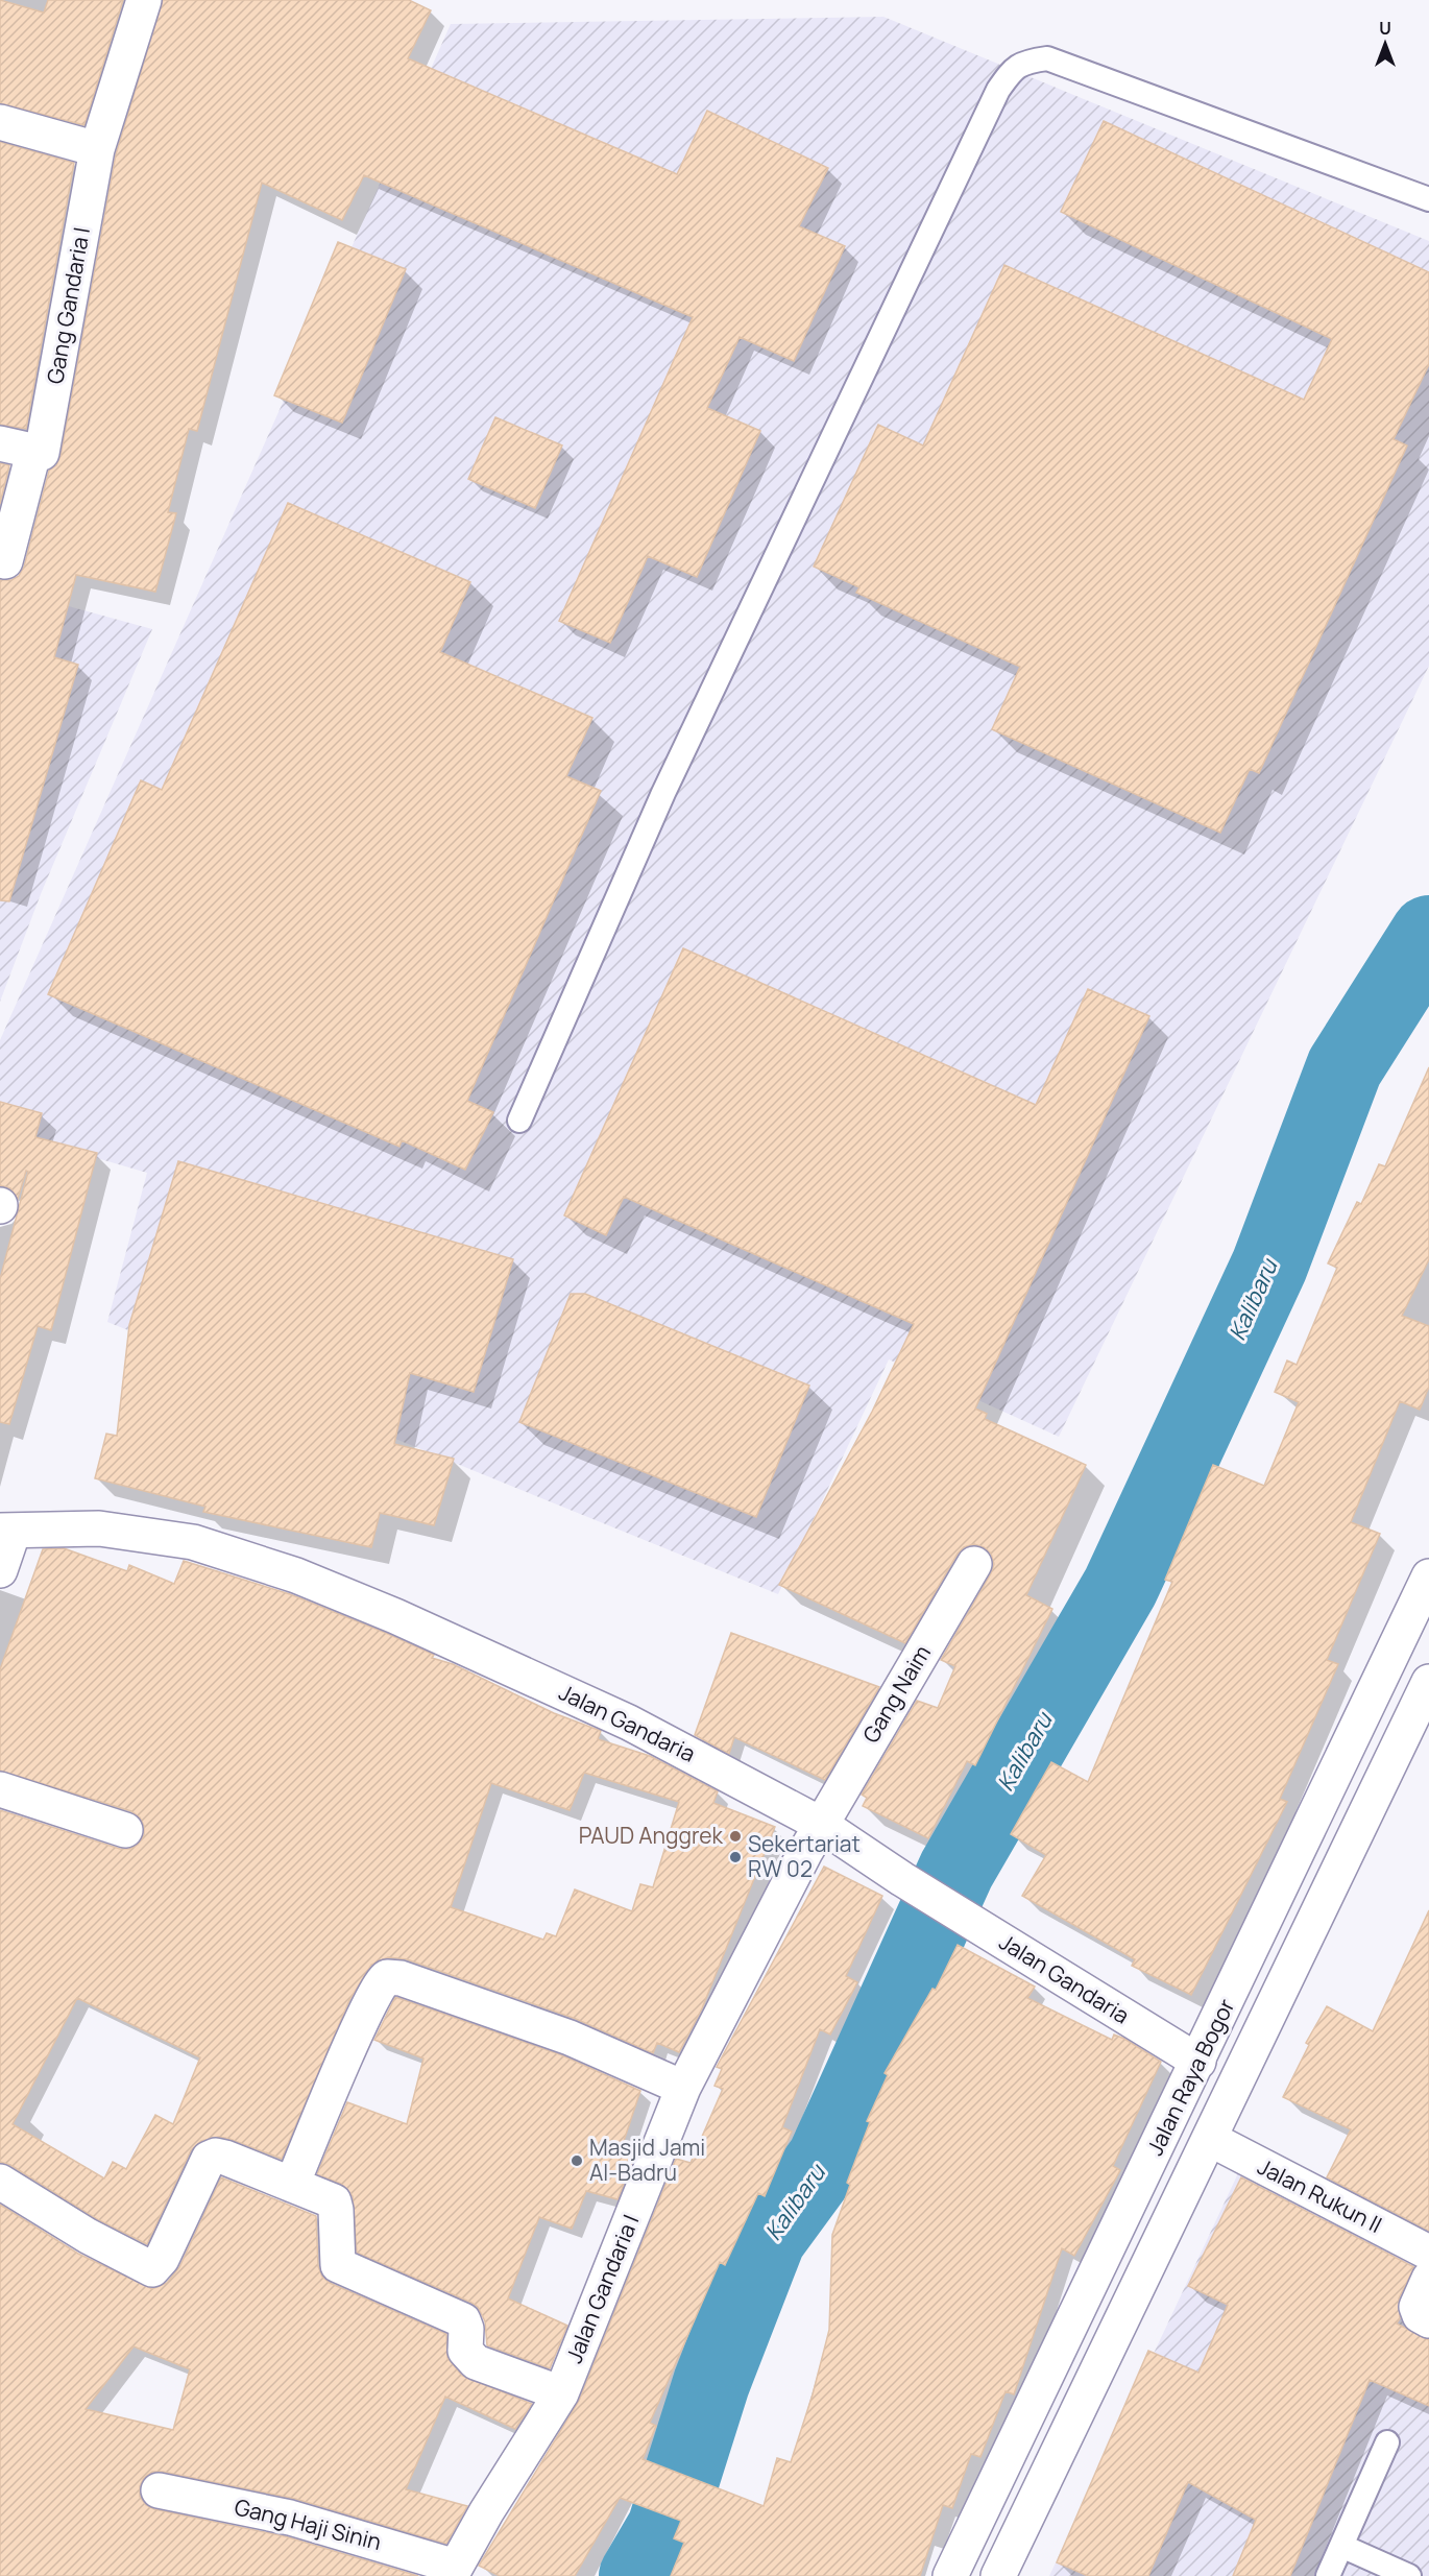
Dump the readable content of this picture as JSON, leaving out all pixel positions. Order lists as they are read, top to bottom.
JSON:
{
  "streets": {
    "main road": [
      "Gang Gandaria I",
      "Gang Naim",
      "Jalan Gandaria",
      "Jalan Raya Bogor",
      "Jalan Rukun II",
      "Jalan Gandaria I",
      "Gang Haji Sinin"
    ]
  },
  "crossings": [
    ["Gang Naim", "Jalan Gandaria"],
    ["Gang Naim", "Jalan Gandaria I"],
    ["Jalan Gandaria", "Jalan Raya Bogor"],
    ["Jalan Gandaria", "Jalan Gandaria I"],
    ["Jalan Raya Bogor", "Jalan Rukun II"],
    ["Jalan Gandaria I", "Gang Haji Sinin"]
  ],
  "water": ["Kalibaru"],
  "places": ["PAUD Anggrek", "Sekertariat RW 02", "Masjid Jami Al-Badru"],
  "north": "top"
}
